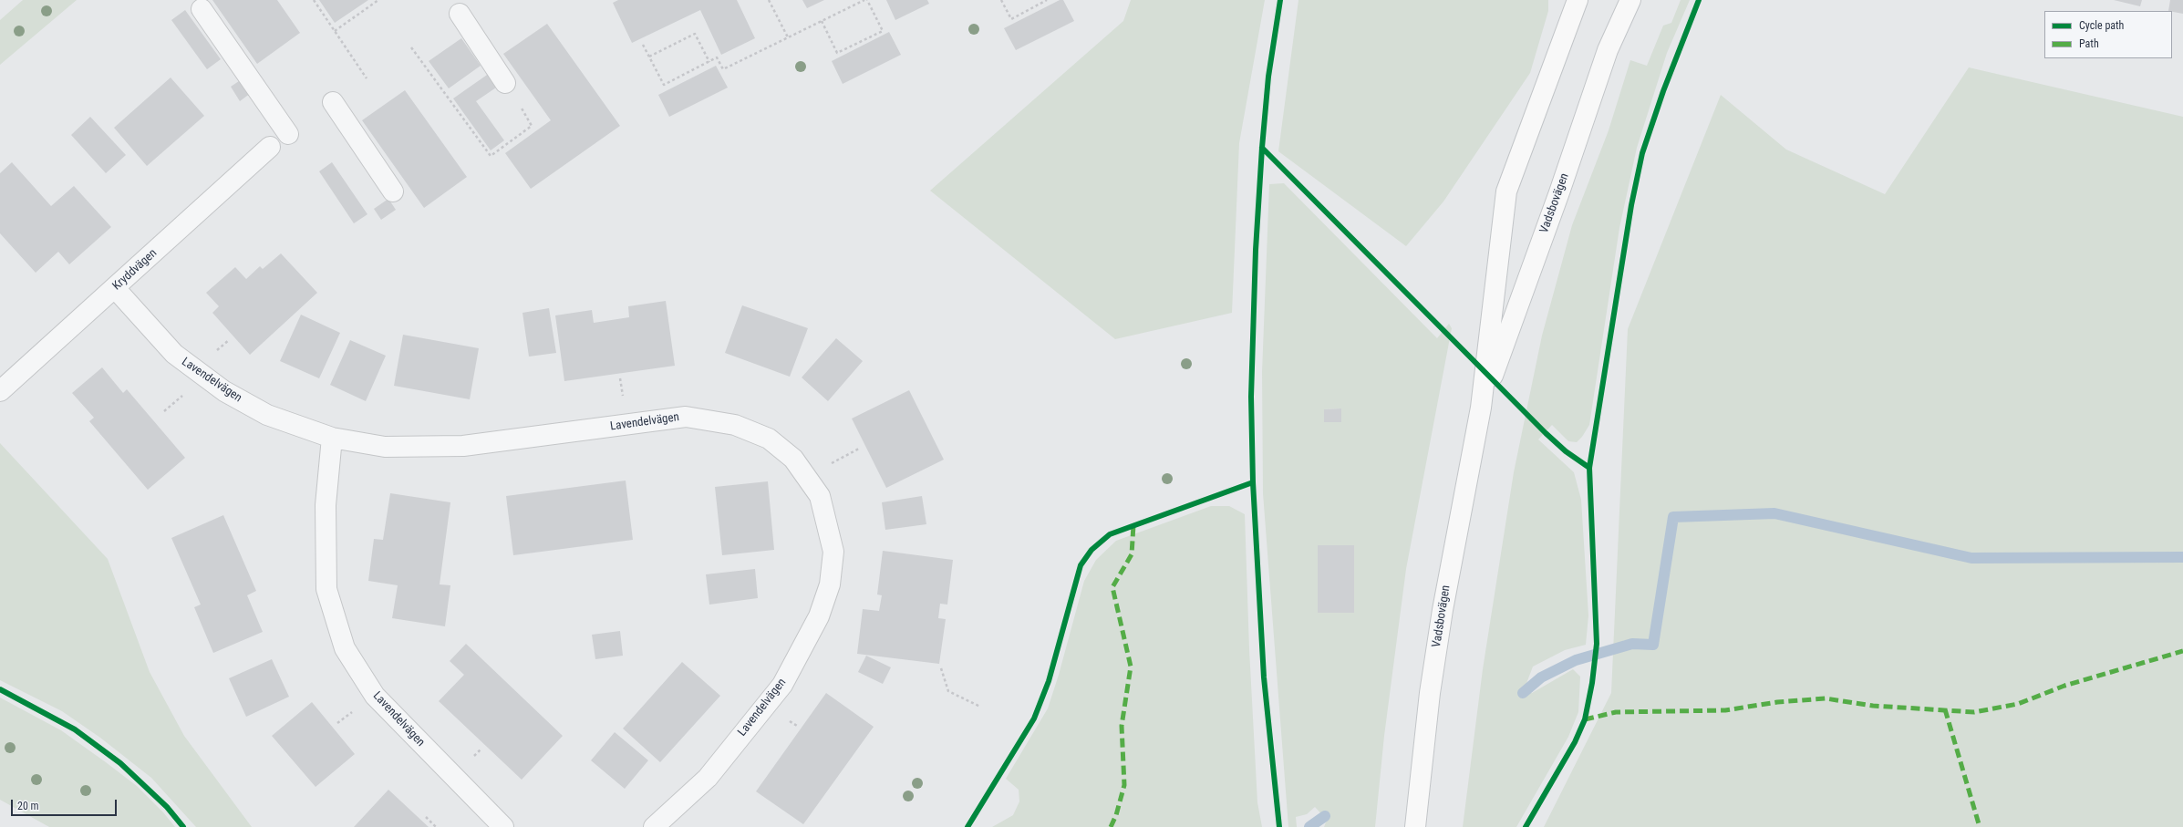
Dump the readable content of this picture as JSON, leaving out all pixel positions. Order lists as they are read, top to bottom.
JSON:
{
  "streets": {
    "main road": ["Vadsbovägen"],
    "street": ["Kryddvägen", "Lavendelvägen"]
  },
  "crossings": [
    ["Kryddvägen", "Lavendelvägen"]
  ],
  "legend": ["Cycle path", "Path"],
  "scale_bar": "20 m"
}
